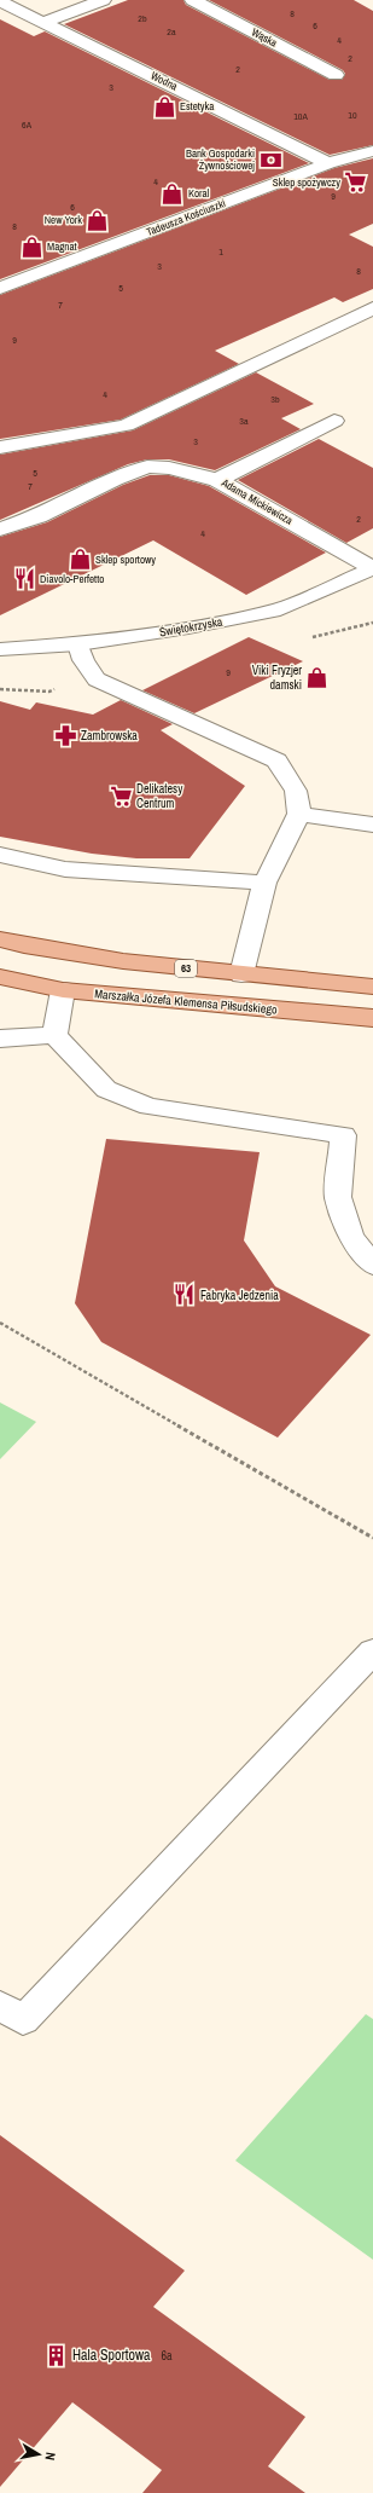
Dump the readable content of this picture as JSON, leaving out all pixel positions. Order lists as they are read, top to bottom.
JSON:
{
  "streets": {
    "main road": ["63", "Marszałka Józefa Klemensa Piłsudskiego"],
    "street": [
      "Wąska",
      "Wodna",
      "Tadeusza Kościuszki",
      "Adama Mickiewicza",
      "Świętokrzyska"
    ]
  },
  "crossings": [
    ["Wodna", "Tadeusza Kościuszki"],
    ["Adama Mickiewicza", "Świętokrzyska"]
  ],
  "places": {
    "shop": [
      "Estetyka",
      "Koral",
      "New York",
      "Magnat",
      "Sklep sportowy",
      "Viki Fryzjer damski"
    ],
    "bank": ["Bank Gospodarki Żywnościowej"],
    "supermarket": ["Sklep spożywczy", "Delikatesy Centrum"],
    "restaurant": ["Diavolo-Perfetto", "Fabryka Jedzenia"],
    "pharmacy": ["Zambrowska"],
    "building": ["Hala Sportowa"]
  },
  "house_numbers": [
    "8",
    "2b",
    "6",
    "2a",
    "4",
    "2",
    "2",
    "3",
    "10",
    "10A",
    "6A",
    "4",
    "9",
    "6",
    "8",
    "1",
    "3",
    "8",
    "5",
    "7",
    "9",
    "4",
    "3b",
    "3a",
    "3",
    "5",
    "7",
    "2",
    "4",
    "9",
    "6a"
  ],
  "north": "right"
}
